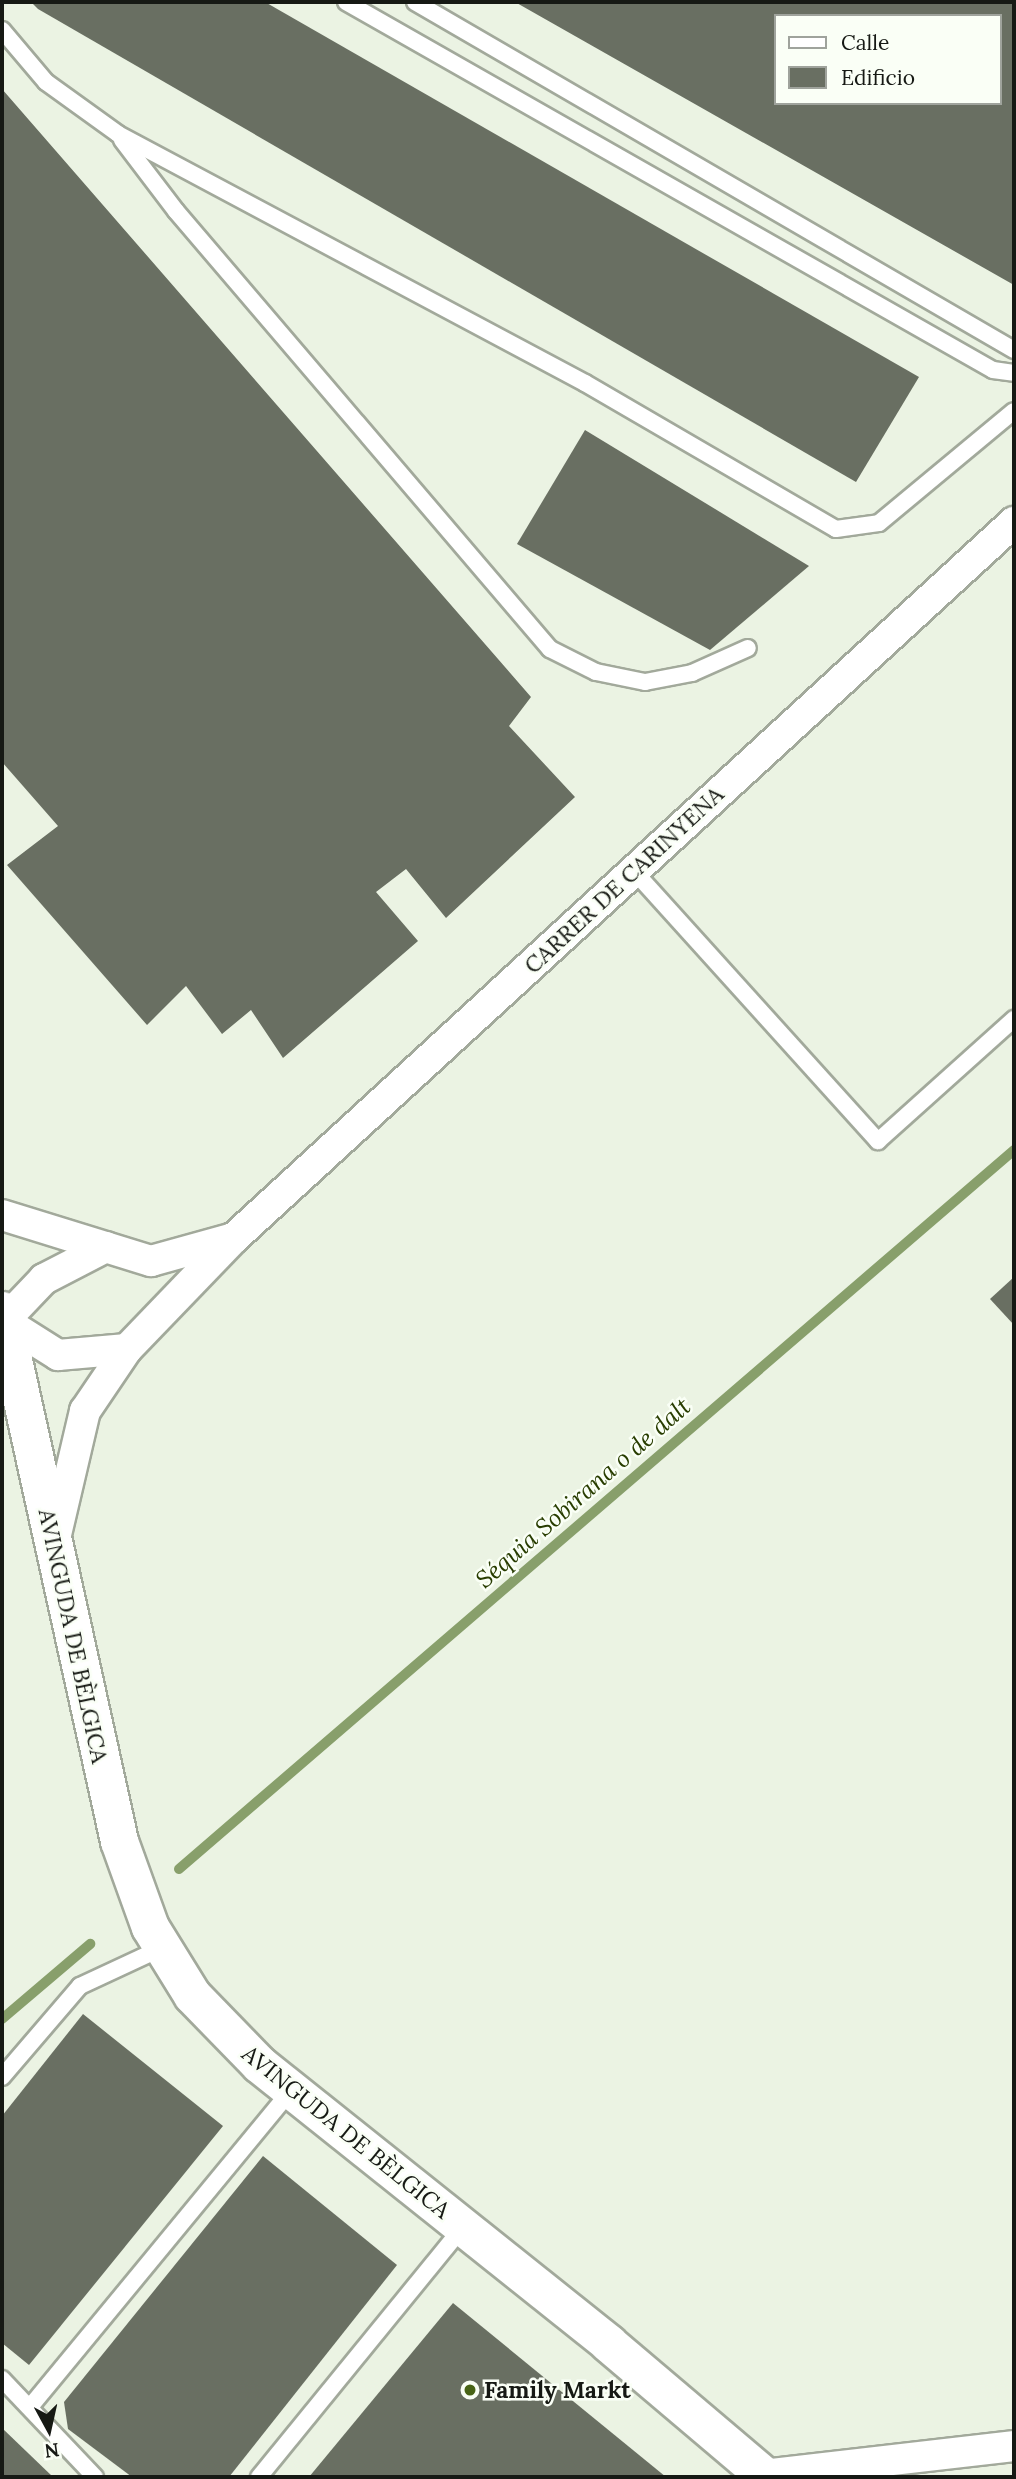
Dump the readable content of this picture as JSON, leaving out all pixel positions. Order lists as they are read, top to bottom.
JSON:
{
  "streets": {
    "street": ["CARRER DE CARINYENA", "AVINGUDA DE BÈLGICA"]
  },
  "crossings": [
    ["CARRER DE CARINYENA", "AVINGUDA DE BÈLGICA"]
  ],
  "water": ["Séquia Sobirana o de dalt"],
  "places": ["Family Markt"],
  "legend": ["Calle", "Edificio"],
  "north": "bottom"
}
